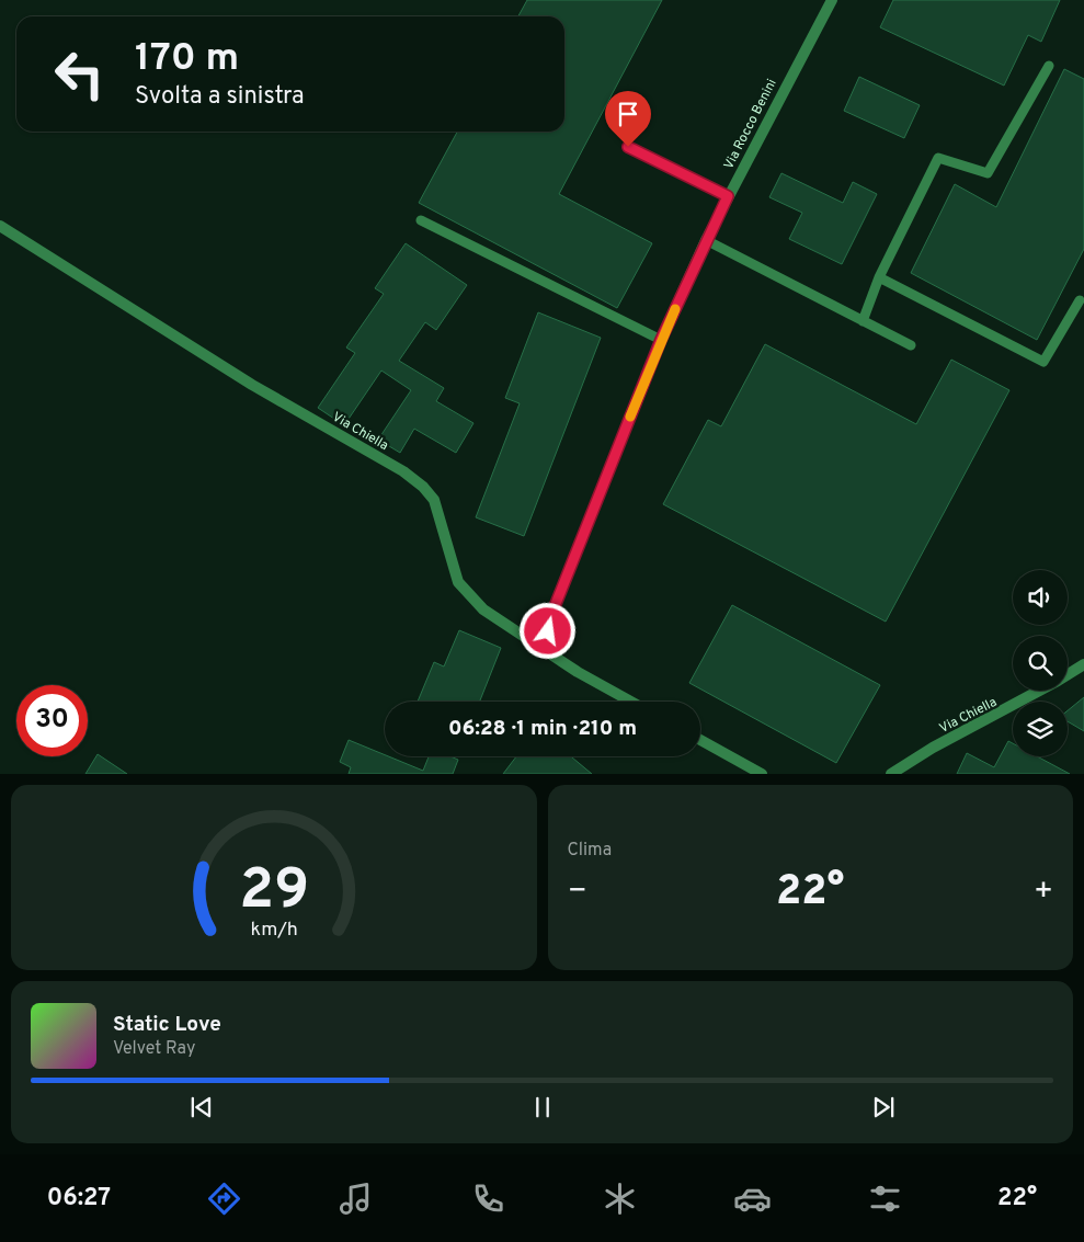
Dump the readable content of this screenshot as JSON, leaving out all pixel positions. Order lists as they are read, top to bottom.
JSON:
{
  "streets": {
    "street": ["Via Rocco Benini", "Via Chiella"]
  },
  "crossings": [
    ["Via Rocco Benini", "Via Chiella"]
  ],
  "page": {
    "turn": ["170 m", "Svolta a sinistra"],
    "limit": "30",
    "trip": "06:28 · 1 min · 210 m",
    "tile": "Clima",
    "heat": ["−", "22°", "+"],
    "song": ["Static Love", "Velvet Ray"],
    "tabs": ["06:27", "22°"],
    "gauge": ["29", "km/h"]
  }
}
